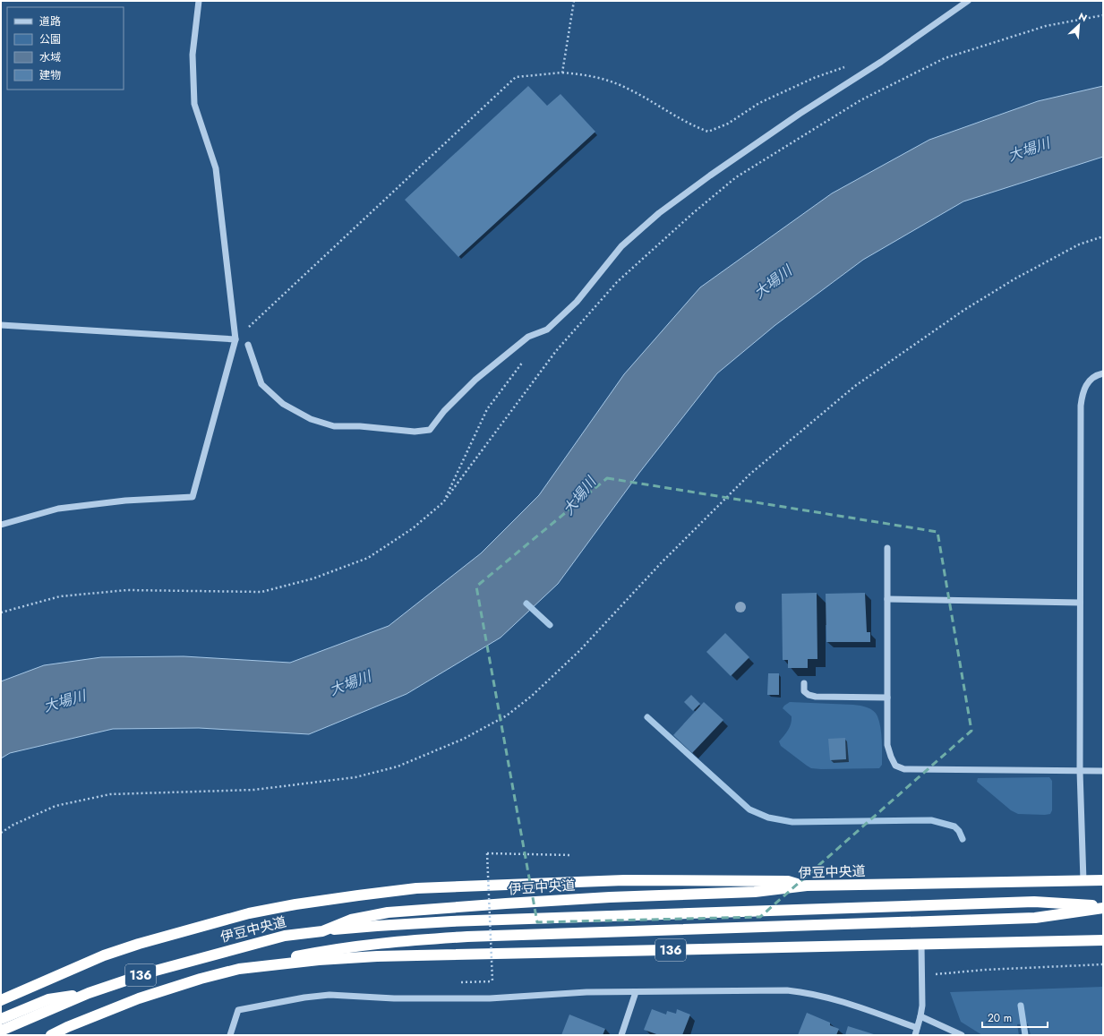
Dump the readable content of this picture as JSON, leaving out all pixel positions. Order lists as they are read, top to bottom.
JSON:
{
  "streets": {
    "highway": ["伊豆中央道", "136"]
  },
  "water": ["大場川"],
  "legend": [
    "道路",
    "公園",
    "水域",
    "建物"
  ],
  "scale_bar": "20 m",
  "north": "top right"
}
